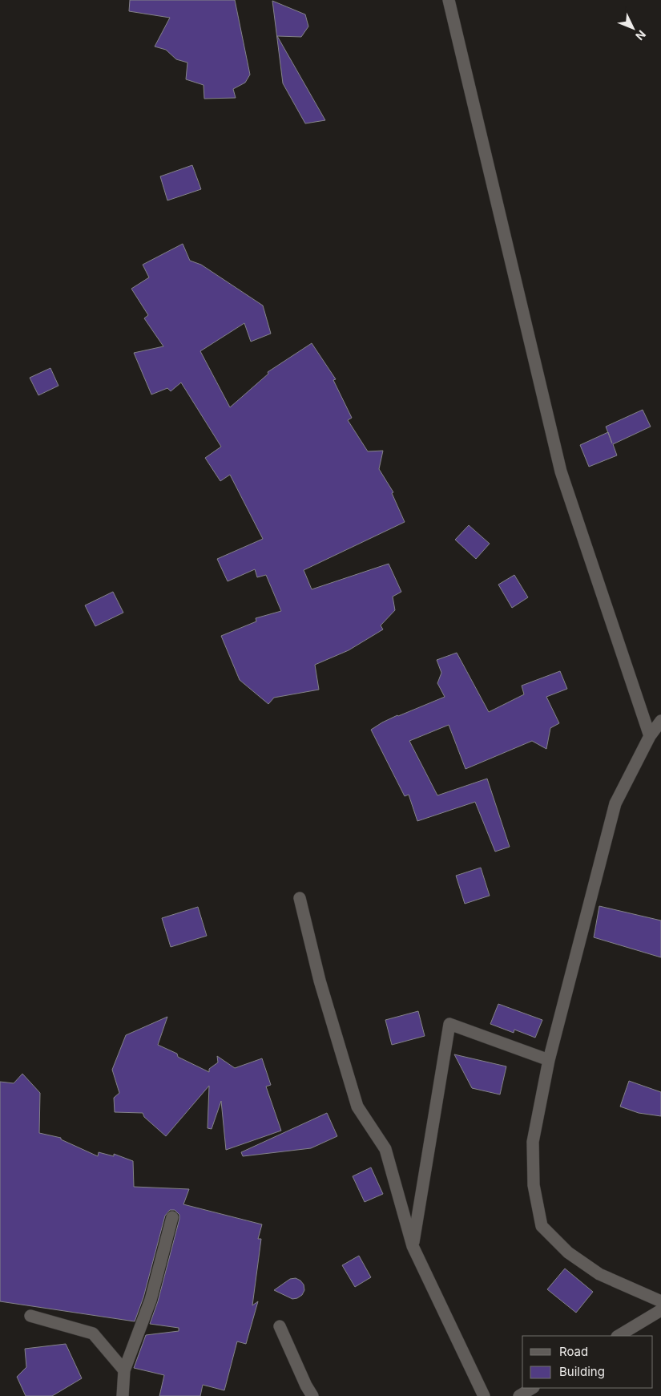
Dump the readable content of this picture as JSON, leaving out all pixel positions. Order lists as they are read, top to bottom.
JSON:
{
  "legend": ["Road", "Building"],
  "north": "bottom right"
}
